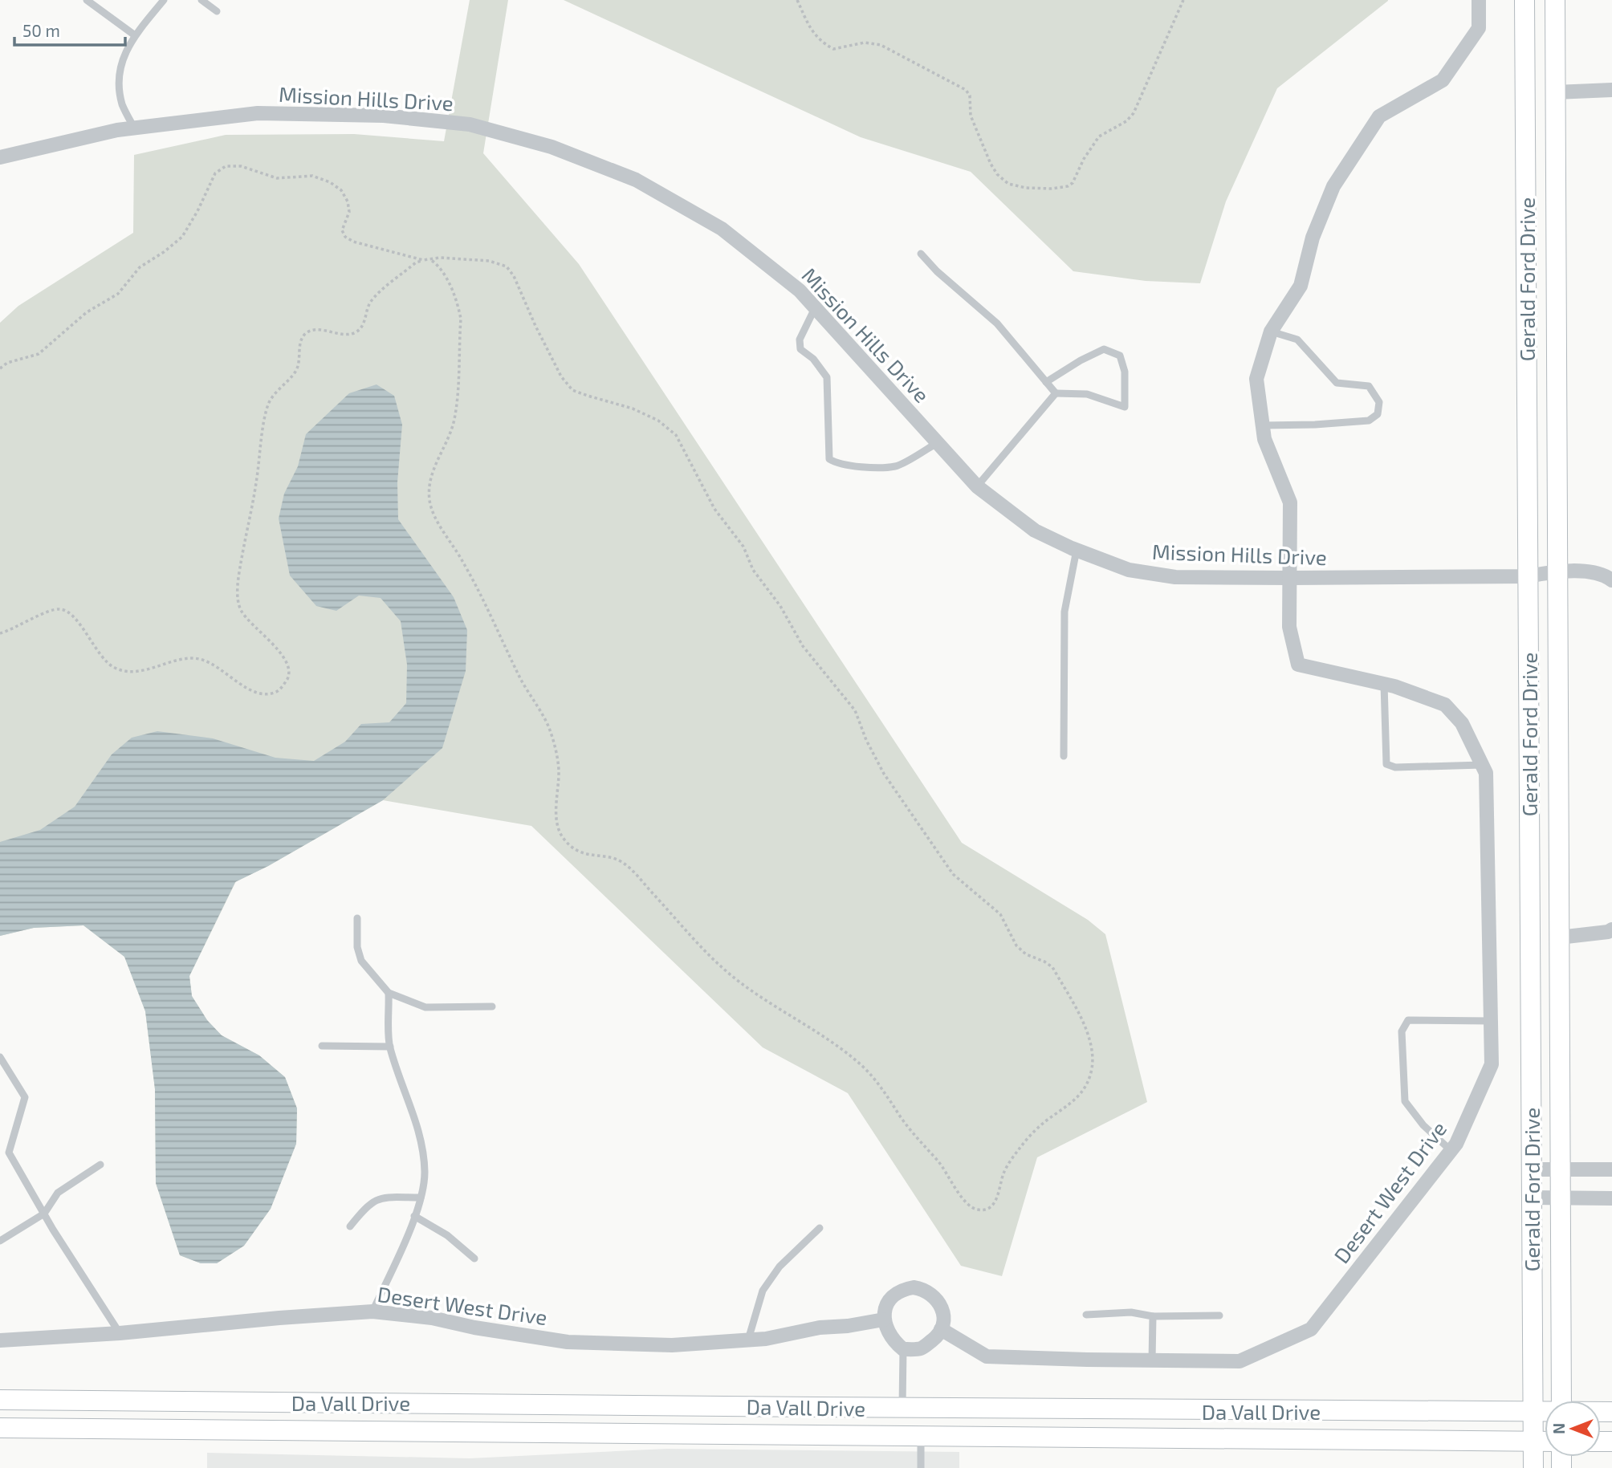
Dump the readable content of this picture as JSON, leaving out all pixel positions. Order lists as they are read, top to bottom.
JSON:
{
  "streets": {
    "main road": ["Gerald Ford Drive", "Da Vall Drive"],
    "street": ["Mission Hills Drive", "Desert West Drive"]
  },
  "crossings": [
    ["Mission Hills Drive", "Gerald Ford Drive"],
    ["Mission Hills Drive", "Desert West Drive"],
    ["Gerald Ford Drive", "Da Vall Drive"]
  ],
  "scale_bar": "50 m",
  "north": "left"
}
